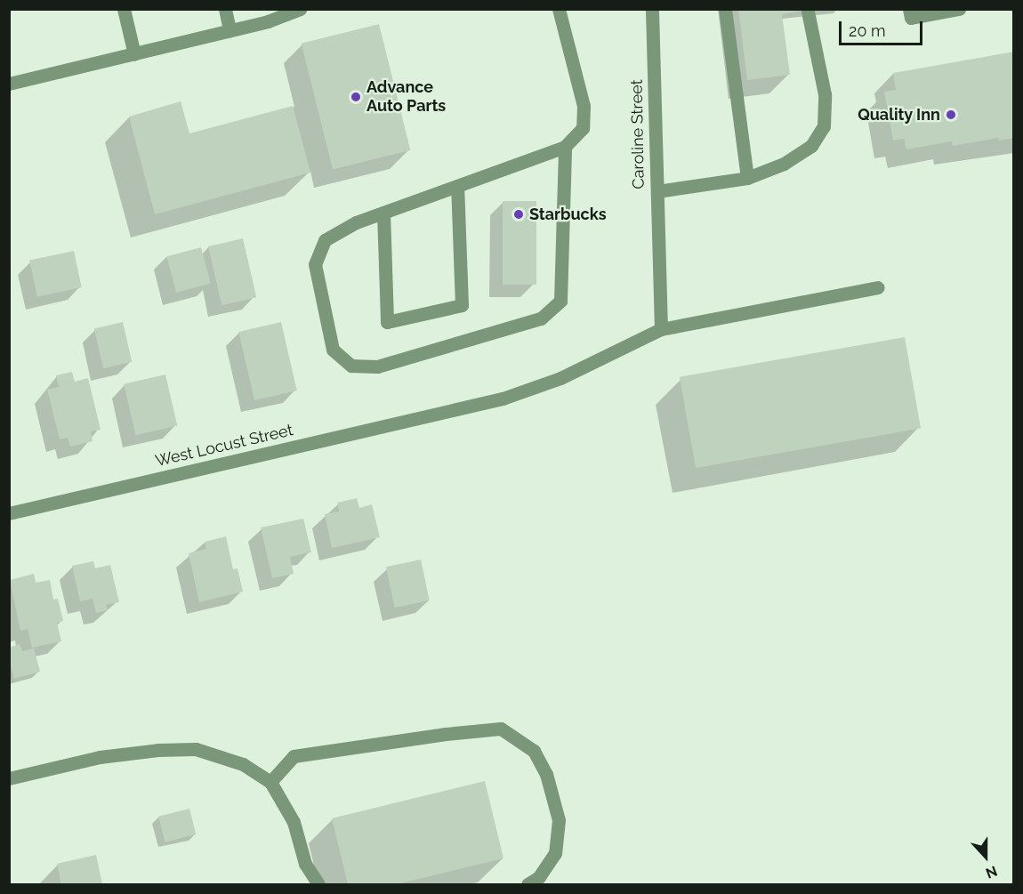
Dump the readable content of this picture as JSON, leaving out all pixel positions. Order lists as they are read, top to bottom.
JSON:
{
  "streets": {
    "street": ["Caroline Street", "West Locust Street"]
  },
  "crossings": [
    ["Caroline Street", "West Locust Street"]
  ],
  "places": ["Advance Auto Parts", "Quality Inn", "Starbucks"],
  "scale_bar": "20 m",
  "north": "bottom"
}
